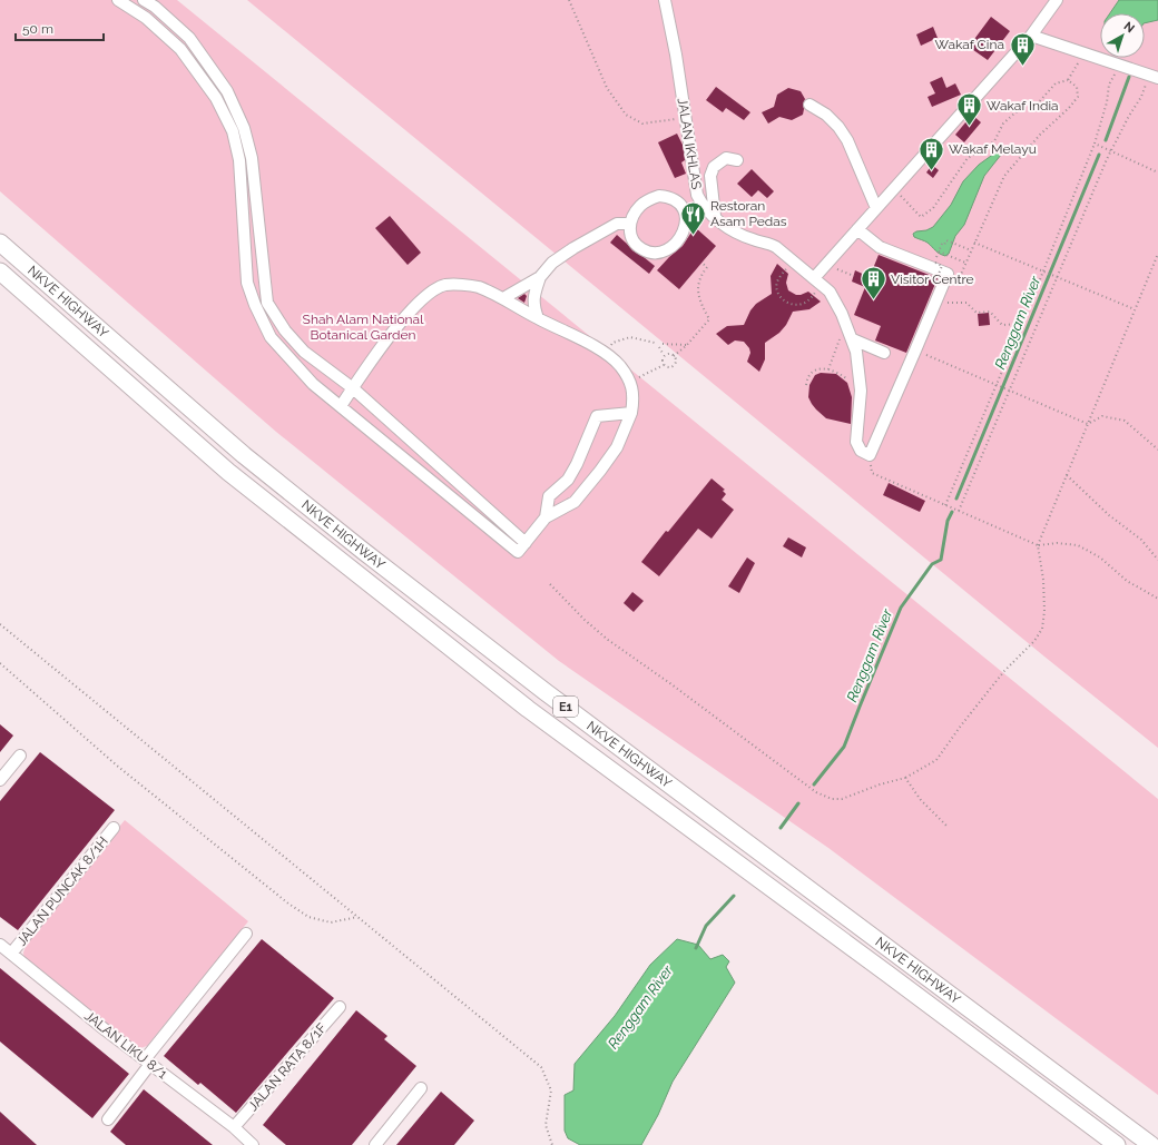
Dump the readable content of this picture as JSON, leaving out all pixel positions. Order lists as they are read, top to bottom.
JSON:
{
  "streets": {
    "highway": ["NKVE HIGHWAY", "E1"],
    "street": [
      "JALAN IKHLAS",
      "JALAN PUNCAK 8/1H",
      "JALAN LIKU 8/1",
      "JALAN RATA 8/1F"
    ]
  },
  "crossings": [
    ["JALAN PUNCAK 8/1H", "JALAN LIKU 8/1"],
    ["JALAN LIKU 8/1", "JALAN RATA 8/1F"]
  ],
  "water": ["Renggam River"],
  "parks": ["Shah Alam National Botanical Garden"],
  "places": {
    "building": [
      "Wakaf Cina",
      "Wakaf India",
      "Wakaf Melayu",
      "Visitor Centre"
    ],
    "restaurant": ["Restoran Asam Pedas"]
  },
  "scale_bar": "50 m",
  "north": "top right"
}
